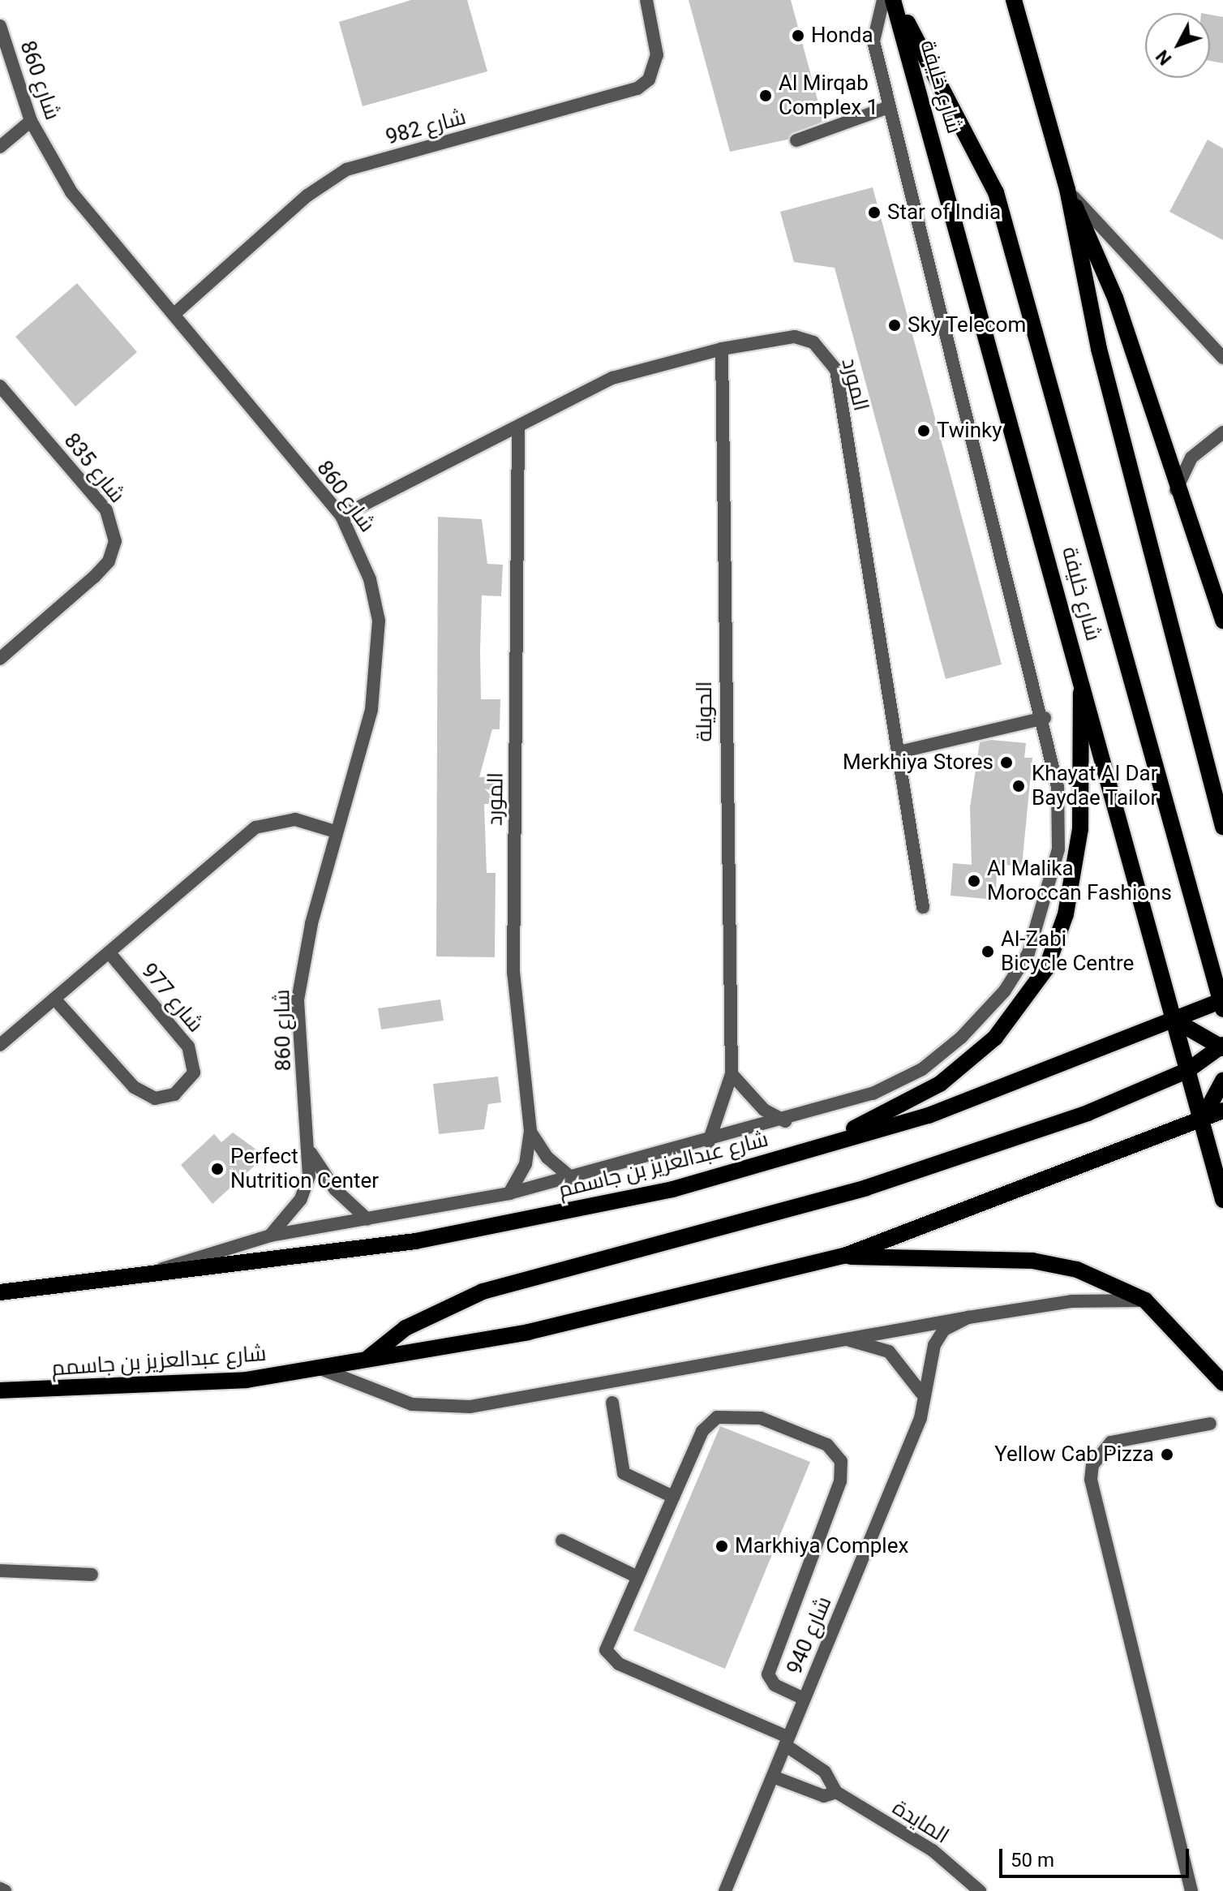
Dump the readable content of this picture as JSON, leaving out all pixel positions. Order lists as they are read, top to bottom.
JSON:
{
  "streets": {
    "main road": ["شارع خليفة", "شارع عبدالعزيز بن جاسمم"],
    "street": [
      "شارع 860",
      "شارع 982",
      "المورد",
      "شارع 835",
      "الحويلة",
      "شارع 977",
      "شارع 940",
      "المايدة"
    ]
  },
  "crossings": [
    ["شارع 860", "شارع 982"],
    ["شارع 860", "المورد"],
    ["شارع 860", "شارع عبدالعزيز بن جاسمم"],
    ["شارع خليفة", "شارع عبدالعزيز بن جاسمم"],
    ["المورد", "الحويلة"],
    ["المورد", "شارع عبدالعزيز بن جاسمم"],
    ["الحويلة", "شارع عبدالعزيز بن جاسمم"],
    ["شارع 940", "المايدة"]
  ],
  "places": [
    "Honda",
    "Al Mirqab Complex 1",
    "Star of India",
    "Sky Telecom",
    "Twinky",
    "Merkhiya Stores",
    "Khayat Al Dar Baydae Tailor",
    "Al Malika Moroccan Fashions",
    "Al-Zabi Bicycle Centre",
    "Perfect Nutrition Center",
    "Yellow Cab Pizza",
    "Markhiya Complex"
  ],
  "scale_bar": "50 m",
  "north": "bottom left"
}
